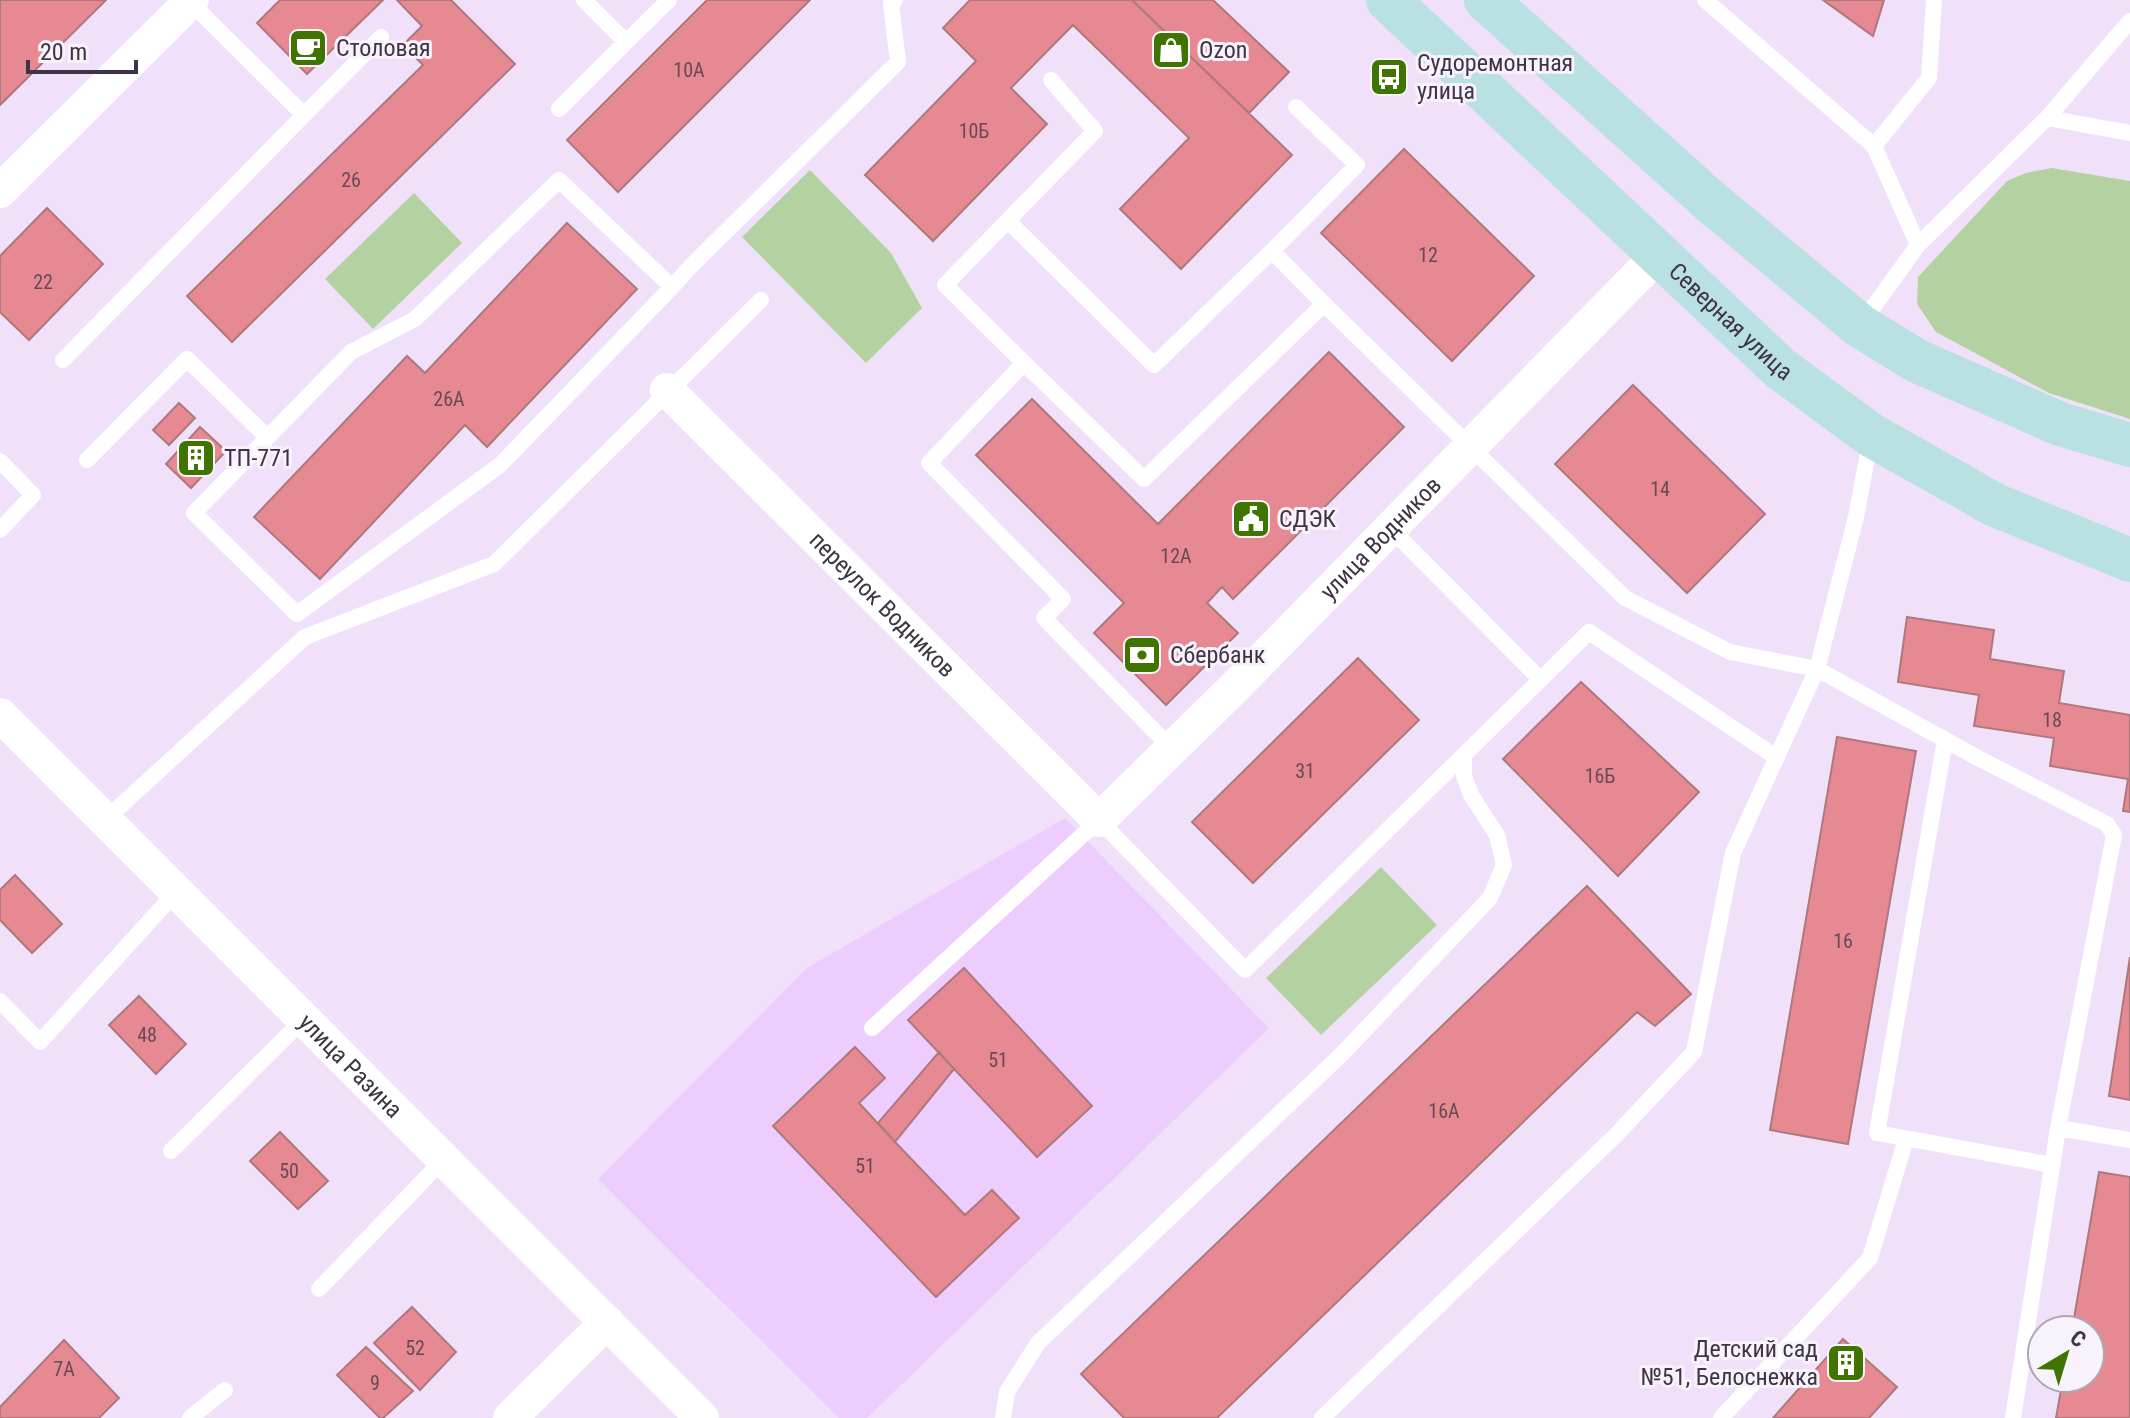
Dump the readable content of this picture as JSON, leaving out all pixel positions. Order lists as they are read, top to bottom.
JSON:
{
  "streets": {
    "street": [
      "Северная улица",
      "улица Водников",
      "переулок Водников",
      "улица Разина"
    ]
  },
  "crossings": [
    ["Северная улица", "улица Водников"],
    ["улица Водников", "переулок Водников"]
  ],
  "places": {
    "cafe": ["Столовая"],
    "shop": ["Ozon"],
    "bus stop": ["Судоремонтная улица"],
    "building": ["ТП-771", "Детский сад №51, Белоснежка"],
    "public building": ["СДЭК"],
    "bank": ["Сбербанк"]
  },
  "house_numbers": [
    "10А",
    "10Б",
    "26",
    "12",
    "22",
    "26А",
    "14",
    "12А",
    "18",
    "31",
    "16Б",
    "16",
    "48",
    "51",
    "16А",
    "51",
    "50",
    "52",
    "7А",
    "9"
  ],
  "scale_bar": "20 m",
  "north": "top right"
}
